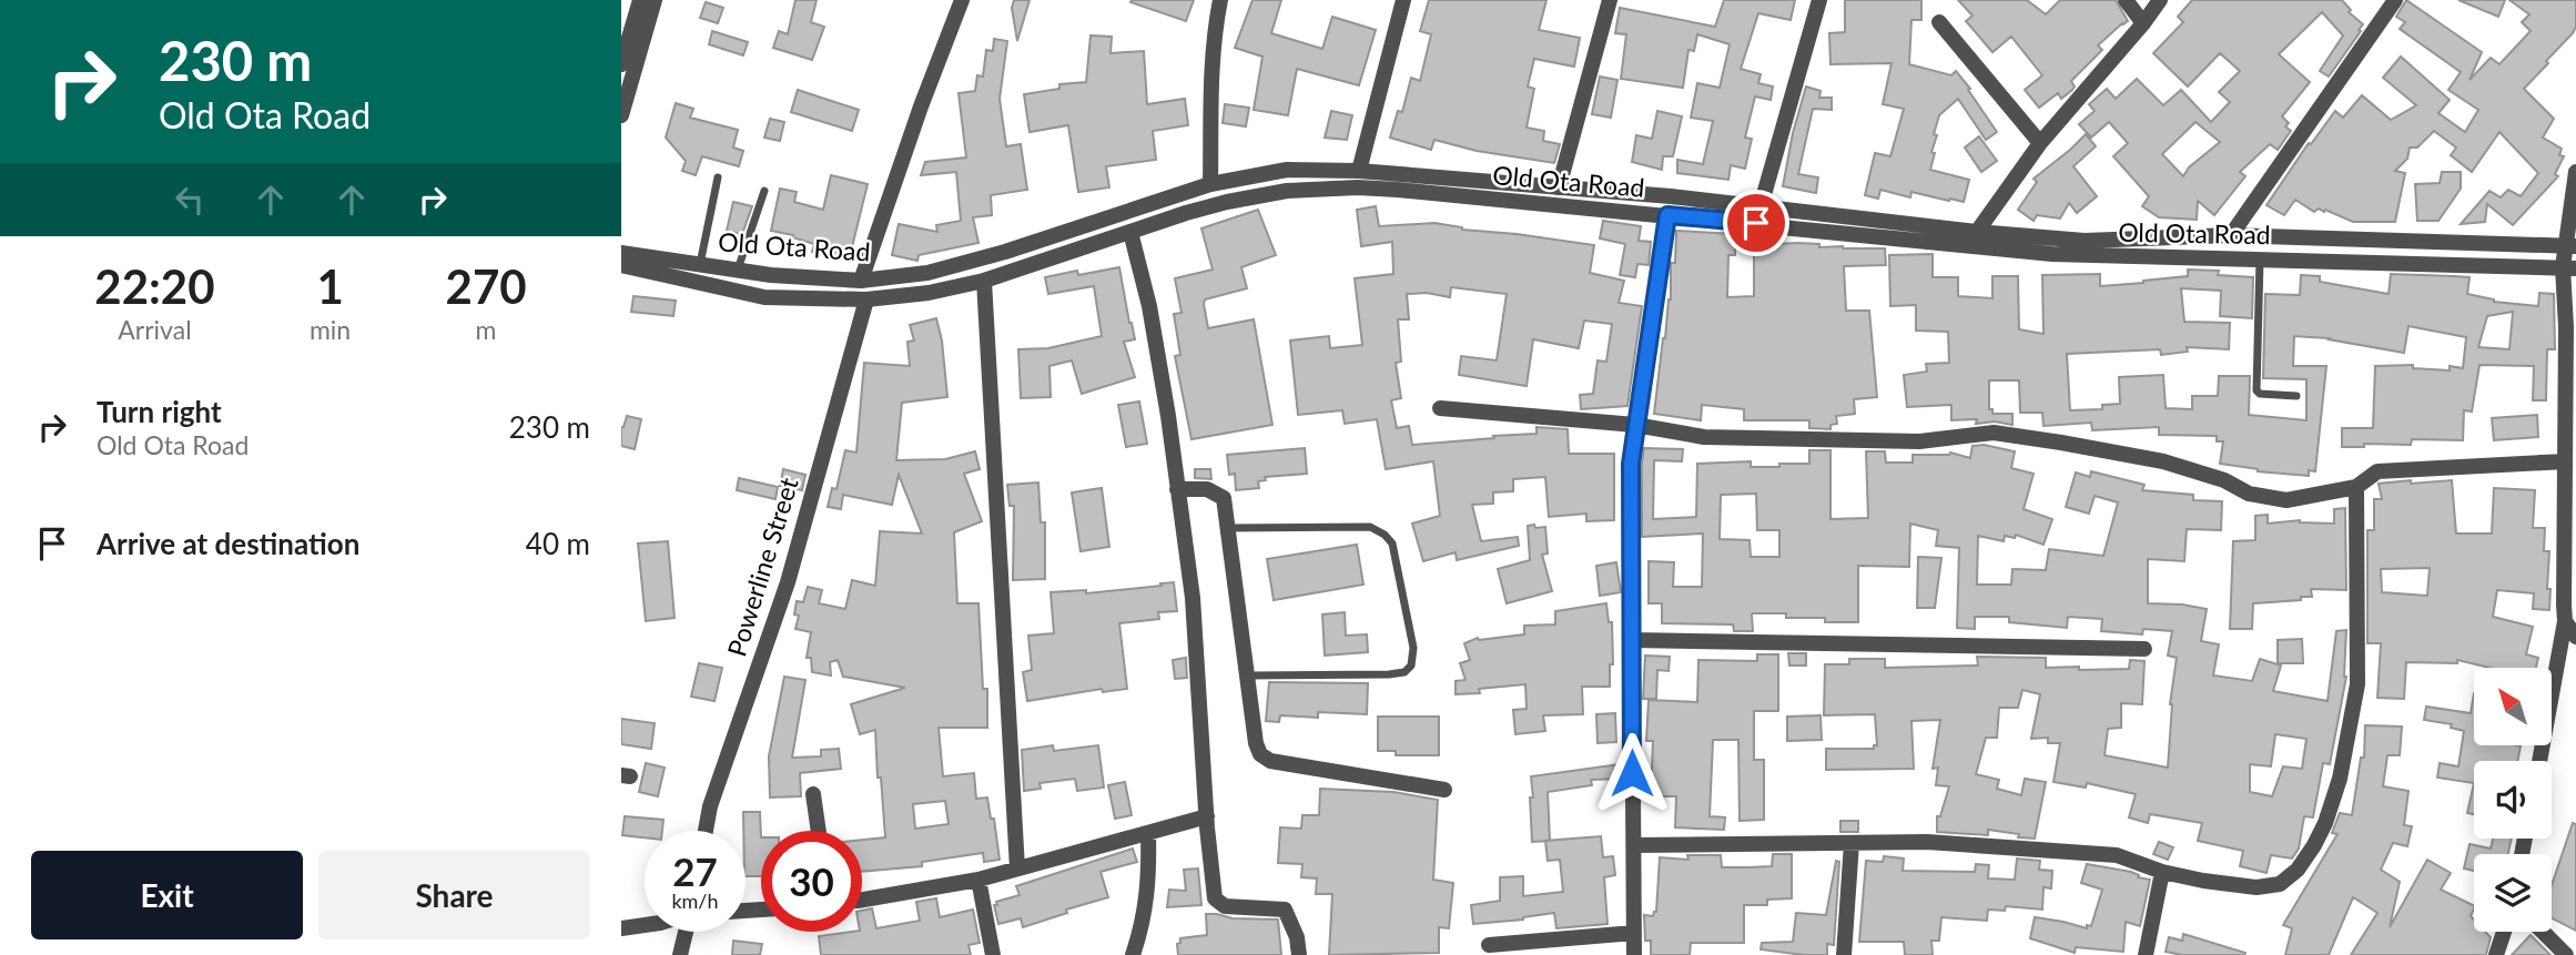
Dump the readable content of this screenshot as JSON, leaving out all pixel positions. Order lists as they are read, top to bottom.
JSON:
{
  "streets": {
    "street": ["Old Ota Road", "Powerline Street"]
  },
  "crossings": [
    ["Old Ota Road", "Powerline Street"]
  ],
  "north": "top left",
  "page": {
    "turn": ["230 m", "Old Ota Road"],
    "eta": [
      "22:20",
      "Arrival",
      "1",
      "min",
      "270",
      "m"
    ],
    "list": [
      {
        "name": "Turn right",
        "note": "Old Ota Road",
        "value": "230 m"
      },
      {
        "name": "Arrive at destination",
        "value": "40 m"
      }
    ],
    "speed": "27 km/h",
    "limit": "30",
    "buttons": ["Exit", "Share"]
  }
}
